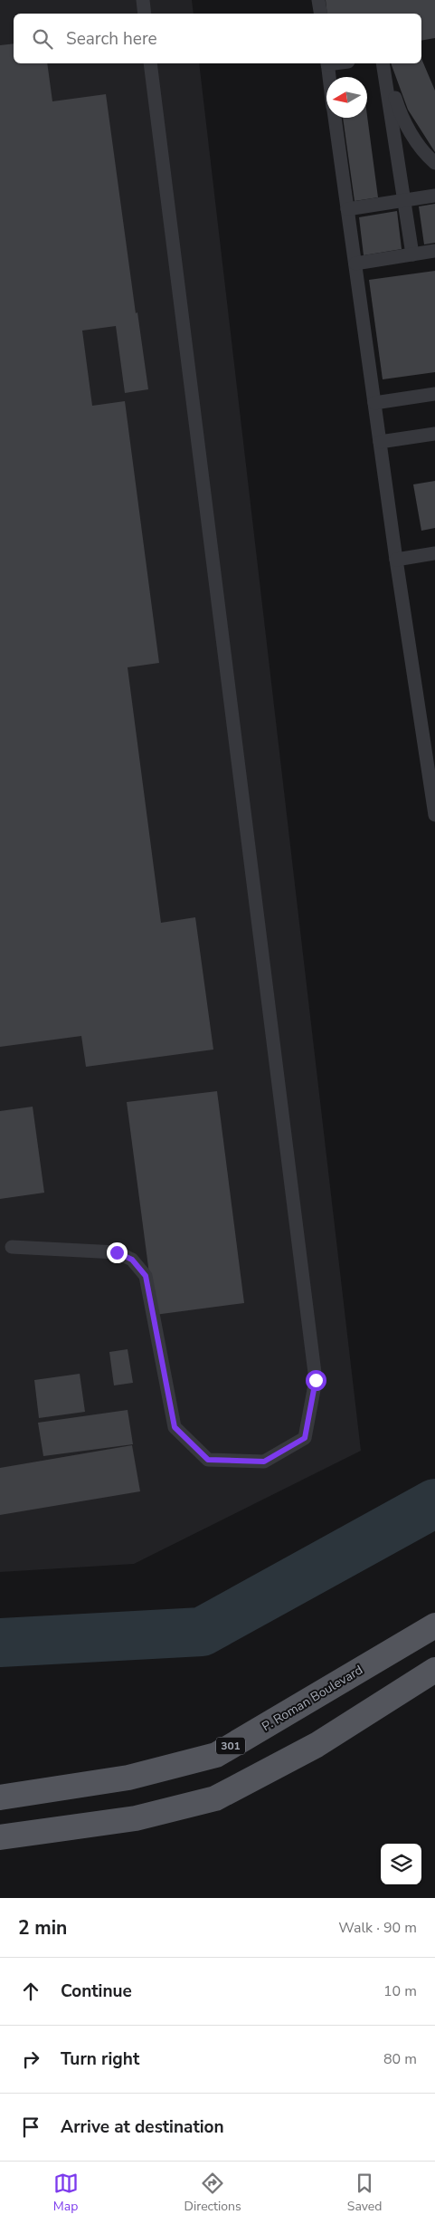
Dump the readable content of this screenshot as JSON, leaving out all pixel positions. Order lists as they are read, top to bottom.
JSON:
{
  "streets": {
    "main road": ["P. Roman Boulevard", "301"]
  },
  "north": "left",
  "page": {
    "search": "Search here",
    "heading": ["2 min", "Walk · 90 m"],
    "list": [
      ["Continue", "10 m"],
      ["Turn right", "80 m"],
      "Arrive at destination"
    ],
    "nav": ["Map", "Directions", "Saved"]
  }
}
